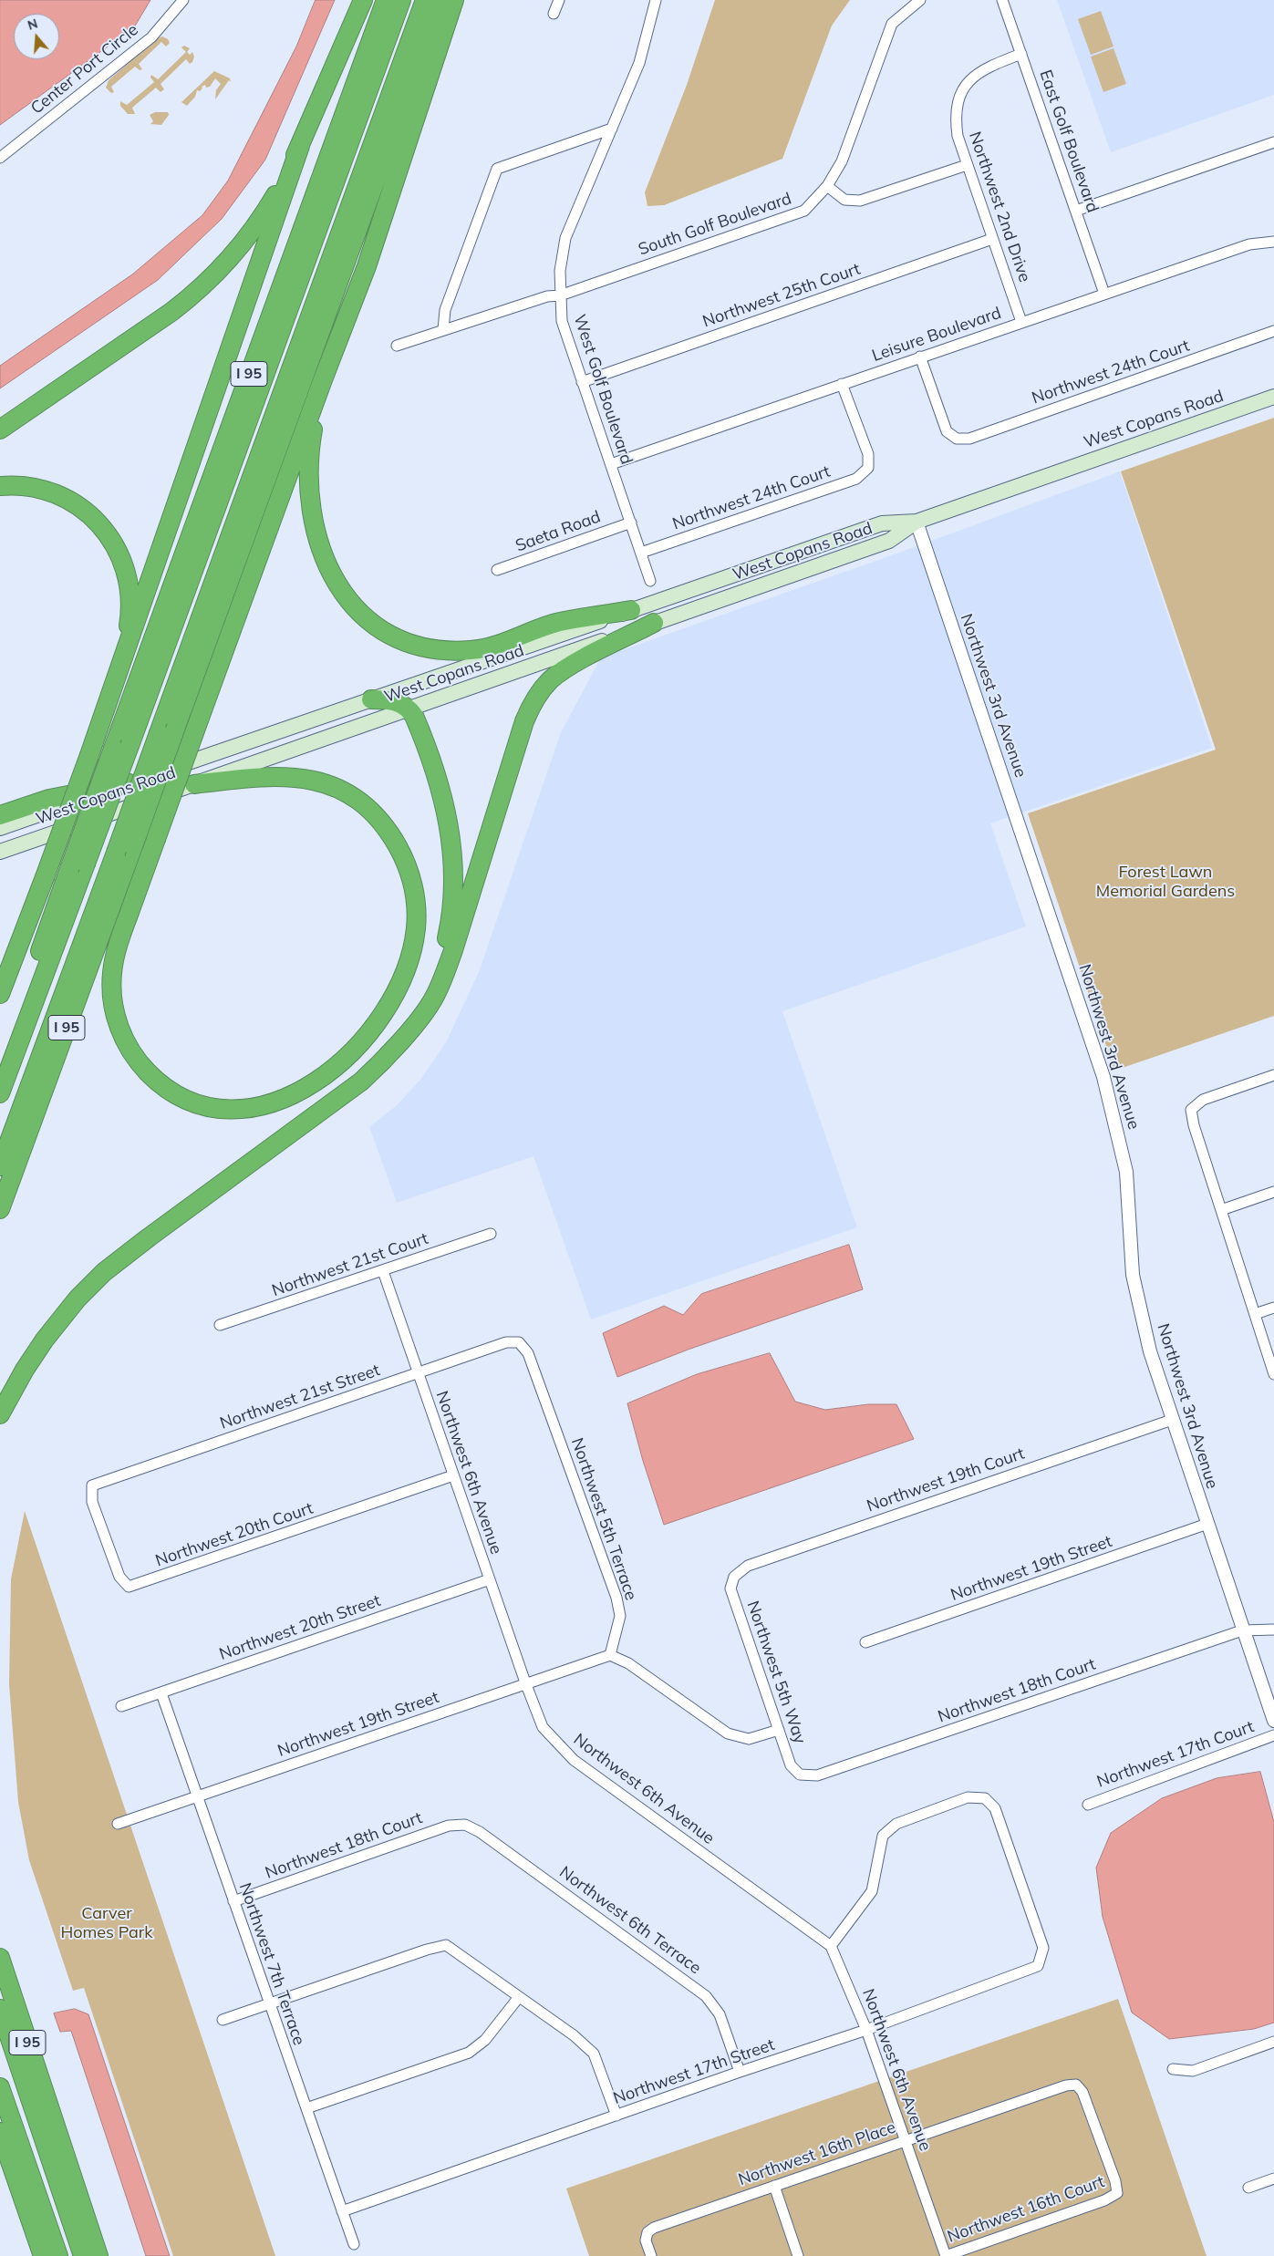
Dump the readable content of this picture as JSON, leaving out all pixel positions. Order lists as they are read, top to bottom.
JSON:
{
  "streets": {
    "highway": ["I 95"],
    "main road": ["West Copans Road"],
    "street": [
      "Center Port Circle",
      "East Golf Boulevard",
      "Northwest 2nd Drive",
      "South Golf Boulevard",
      "Northwest 25th Court",
      "Leisure Boulevard",
      "Northwest 24th Court",
      "West Golf Boulevard",
      "Saeta Road",
      "Northwest 3rd Avenue",
      "Northwest 21st Court",
      "Northwest 21st Street",
      "Northwest 6th Avenue",
      "Northwest 19th Court",
      "Northwest 5th Terrace",
      "Northwest 20th Court",
      "Northwest 19th Street",
      "Northwest 20th Street",
      "Northwest 5th Way",
      "Northwest 18th Court",
      "Northwest 17th Court",
      "Northwest 6th Terrace",
      "Northwest 7th Terrace",
      "Northwest 17th Street",
      "Northwest 16th Place",
      "Northwest 16th Court"
    ]
  },
  "crossings": [
    ["East Golf Boulevard", "Northwest 2nd Drive"],
    ["East Golf Boulevard", "Leisure Boulevard"],
    ["Northwest 2nd Drive", "Northwest 25th Court"],
    ["Northwest 2nd Drive", "Leisure Boulevard"],
    ["South Golf Boulevard", "West Golf Boulevard"],
    ["Northwest 25th Court", "West Golf Boulevard"],
    ["Leisure Boulevard", "Northwest 24th Court"],
    ["Leisure Boulevard", "West Golf Boulevard"],
    ["Northwest 24th Court", "West Golf Boulevard"],
    ["West Golf Boulevard", "Saeta Road"],
    ["West Copans Road", "Northwest 3rd Avenue"],
    ["Northwest 3rd Avenue", "Northwest 19th Court"],
    ["Northwest 3rd Avenue", "Northwest 19th Street"],
    ["Northwest 3rd Avenue", "Northwest 18th Court"],
    ["Northwest 21st Court", "Northwest 6th Avenue"],
    ["Northwest 21st Street", "Northwest 6th Avenue"],
    ["Northwest 21st Street", "Northwest 5th Terrace"],
    ["Northwest 21st Street", "Northwest 20th Court"],
    ["Northwest 6th Avenue", "Northwest 20th Court"],
    ["Northwest 6th Avenue", "Northwest 19th Street"],
    ["Northwest 6th Avenue", "Northwest 20th Street"],
    ["Northwest 6th Avenue", "Northwest 17th Street"],
    ["Northwest 6th Avenue", "Northwest 16th Place"],
    ["Northwest 6th Avenue", "Northwest 16th Court"],
    ["Northwest 19th Court", "Northwest 5th Way"],
    ["Northwest 5th Terrace", "Northwest 19th Street"],
    ["Northwest 19th Street", "Northwest 7th Terrace"],
    ["Northwest 20th Street", "Northwest 7th Terrace"],
    ["Northwest 5th Way", "Northwest 18th Court"],
    ["Northwest 18th Court", "Northwest 6th Terrace"],
    ["Northwest 18th Court", "Northwest 7th Terrace"],
    ["Northwest 6th Terrace", "Northwest 17th Street"],
    ["Northwest 7th Terrace", "Northwest 17th Street"],
    ["Northwest 16th Place", "Northwest 16th Court"]
  ],
  "parks": ["Forest Lawn Memorial Gardens", "Carver Homes Park"],
  "north": "top"
}
